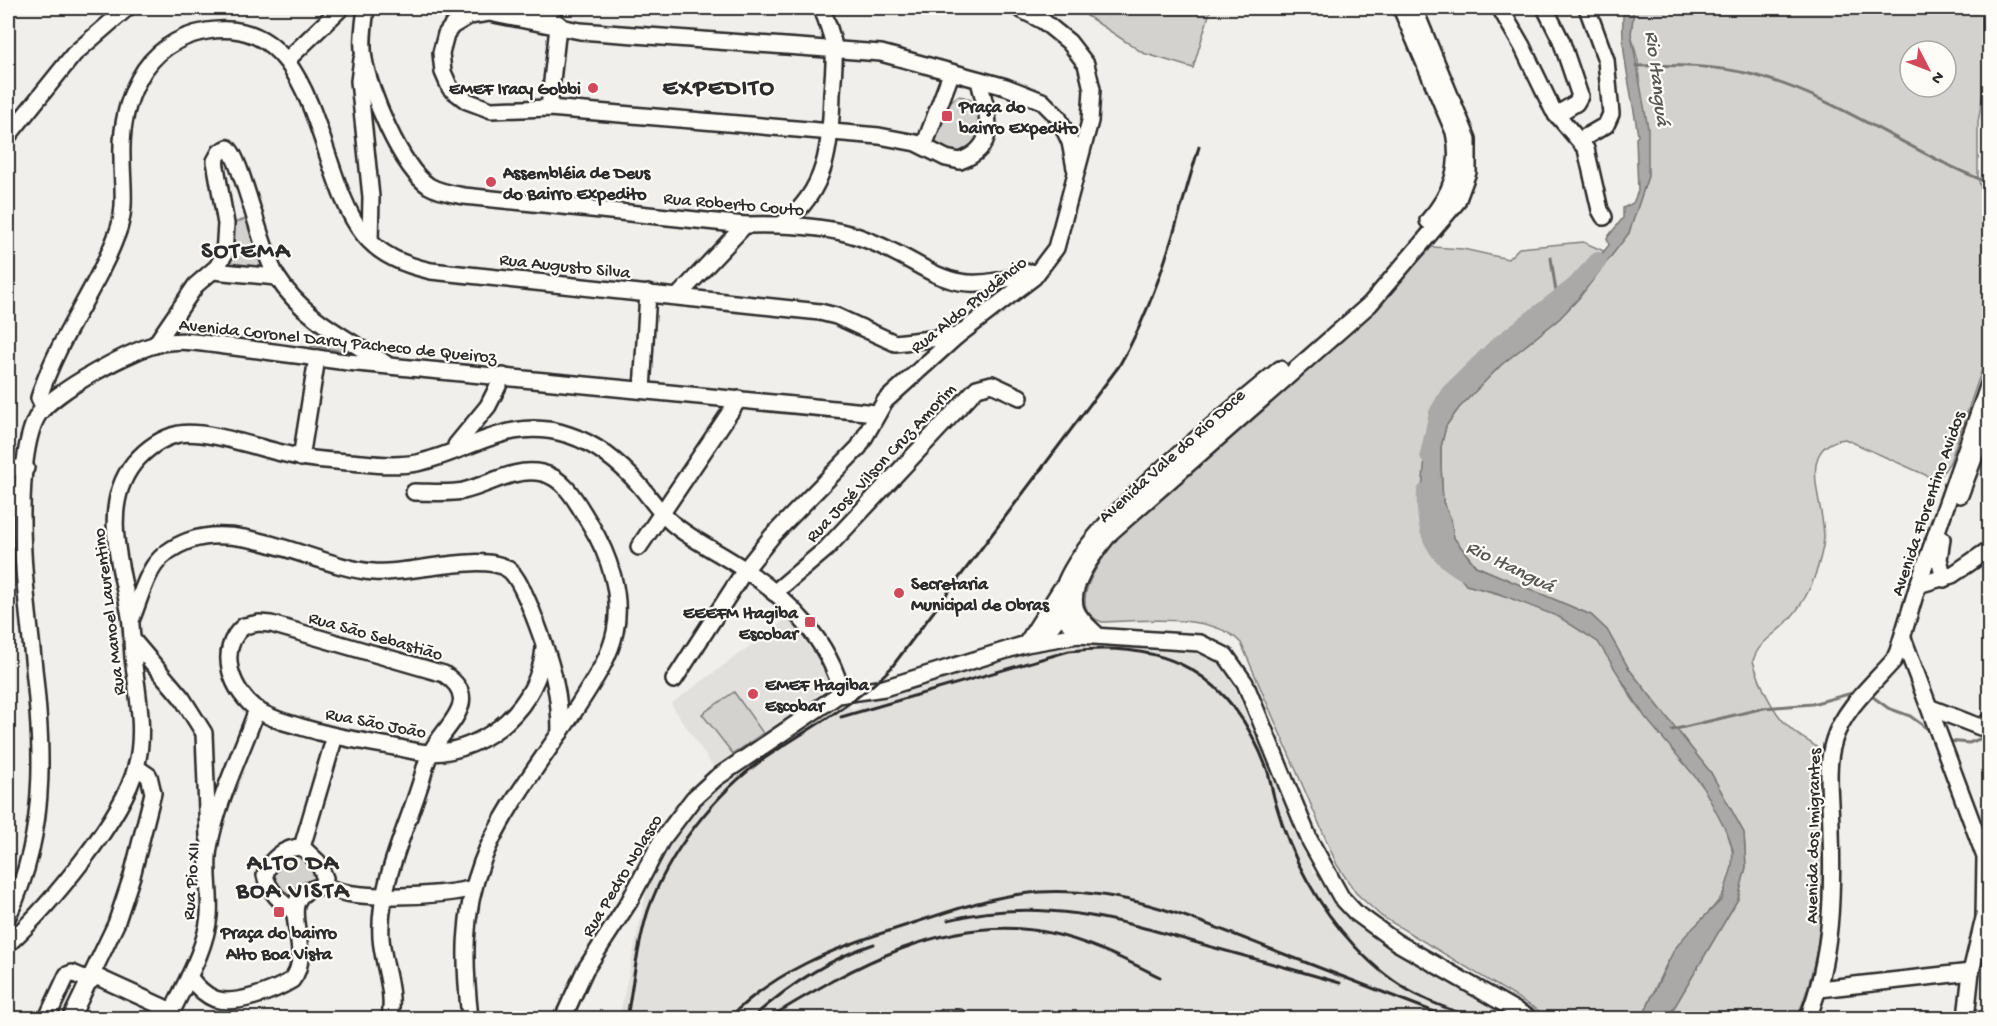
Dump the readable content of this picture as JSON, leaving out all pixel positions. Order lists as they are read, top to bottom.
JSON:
{
  "streets": {
    "street": [
      "Rua Roberto Couto",
      "Rua Augusto Silva",
      "Rua Aldo Prudêncio",
      "Avenida Coronel Darcy Pacheco de Queiroz",
      "Avenida Vale do Rio Doce",
      "Rua José Vilson Cruz Amorim",
      "Avenida Florentino Avidos",
      "Rua Manoel Laurentino",
      "Rua São Sebastião",
      "Rua São João",
      "Avenida dos Imigrantes",
      "Rua Pedro Nolasco",
      "Rua Pio XII"
    ]
  },
  "crossings": [
    ["Rua Roberto Couto", "Rua Aldo Prudêncio"],
    ["Rua Augusto Silva", "Rua Aldo Prudêncio"],
    ["Rua Aldo Prudêncio", "Avenida Coronel Darcy Pacheco de Queiroz"],
    ["Rua Aldo Prudêncio", "Rua Manoel Laurentino"],
    ["Avenida Vale do Rio Doce", "Rua Pedro Nolasco"],
    ["Rua José Vilson Cruz Amorim", "Rua Manoel Laurentino"],
    ["Avenida Florentino Avidos", "Avenida dos Imigrantes"],
    ["Rua Manoel Laurentino", "Rua Pedro Nolasco"],
    ["Rua São Sebastião", "Rua São João"],
    ["Rua São Sebastião", "Rua Pio XII"],
    ["Rua São João", "Rua Pio XII"]
  ],
  "districts": ["EXPEDITO", "SOTEMA", "ALTO DA BOA VISTA"],
  "water": ["Rio Itanguá"],
  "places": {
    "other": [
      "EMEF Iracy Gobbi",
      "Assembléia de Deus do Bairro Expedito",
      "Secretaria Municipal de Obras",
      "EMEF Itagiba Escobar"
    ],
    "transit": ["Praça do bairro Expedito", "EEEFM Itagiba Escobar", "Praça do bairro Alto Boa Vista"]
  },
  "north": "bottom right"
}
